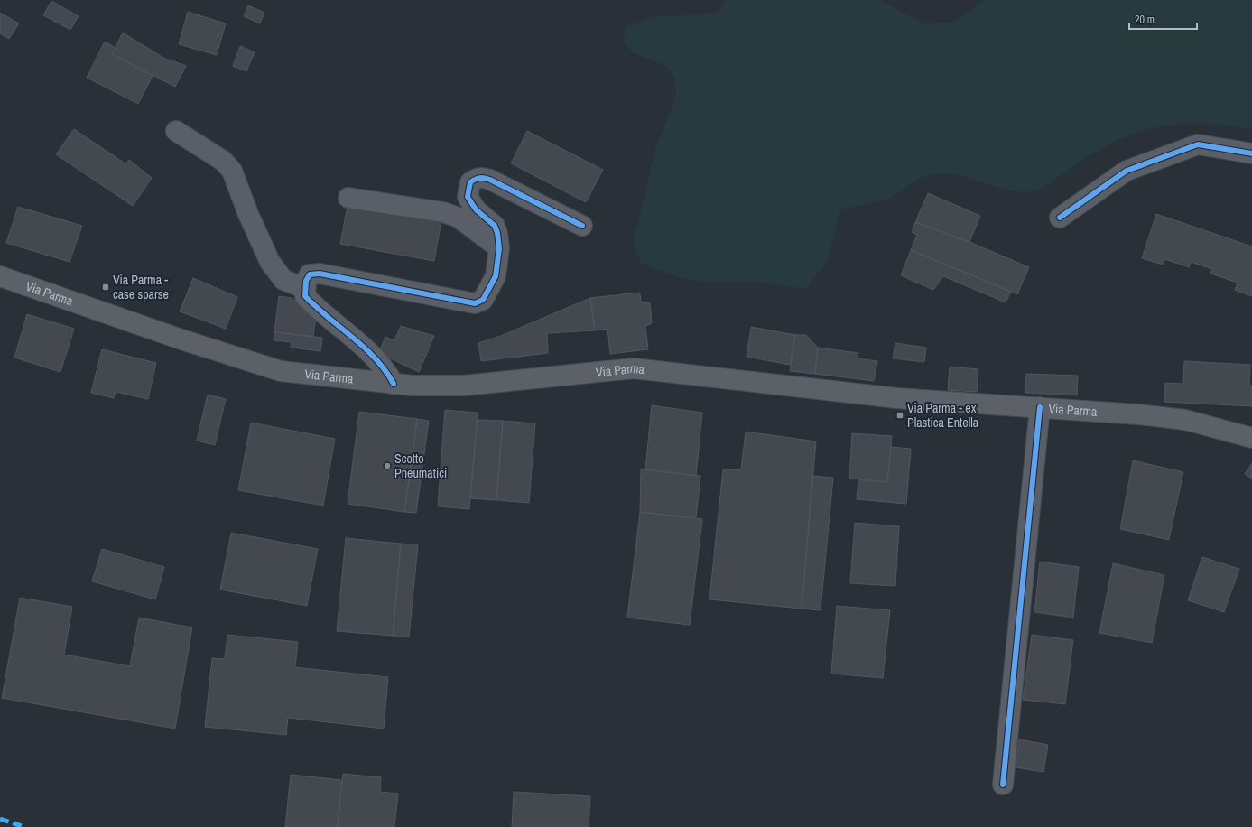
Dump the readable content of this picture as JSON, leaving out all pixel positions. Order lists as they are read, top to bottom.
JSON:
{
  "streets": {
    "main road": ["Via Parma"]
  },
  "places": {
    "transit": ["Via Parma - case sparse", "Via Parma - ex Plastica Entella"],
    "other": ["Scotto Pneumatici"]
  },
  "scale_bar": "20 m"
}
